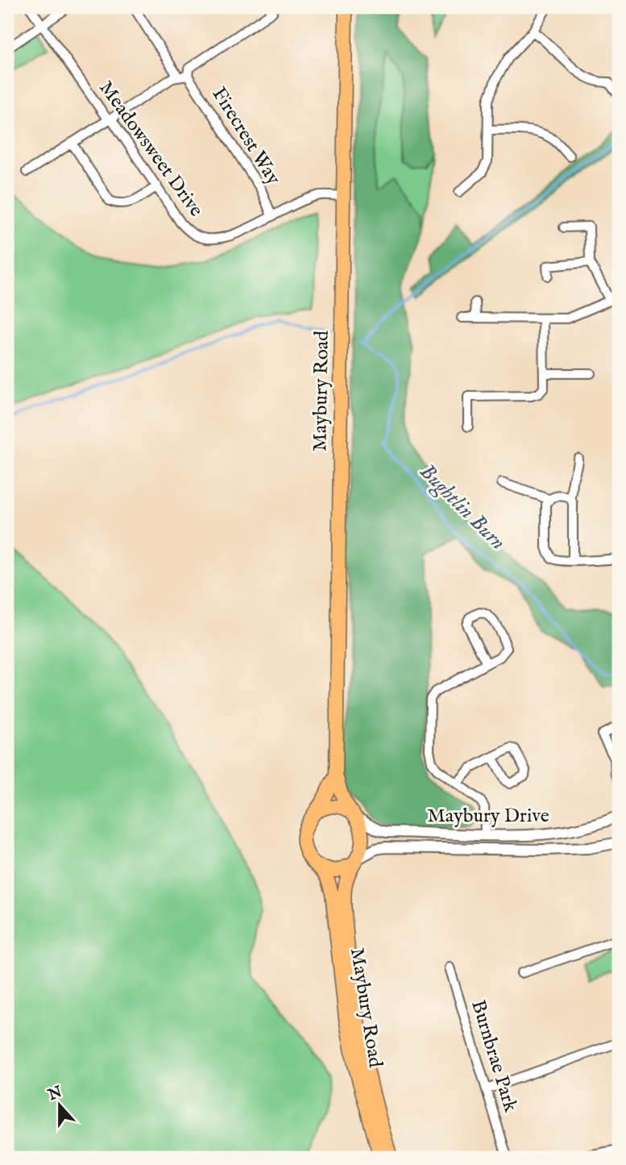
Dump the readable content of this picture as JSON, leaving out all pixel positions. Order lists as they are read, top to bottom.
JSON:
{
  "streets": {
    "main road": ["Maybury Road"],
    "street": [
      "Firecrest Way",
      "Meadowsweet Drive",
      "Maybury Drive",
      "Burnbrae Park"
    ]
  },
  "crossings": [
    ["Firecrest Way", "Meadowsweet Drive"],
    ["Meadowsweet Drive", "Maybury Road"],
    ["Maybury Road", "Maybury Drive"]
  ],
  "water": ["Bughtlin Burn"],
  "north": "top"
}
